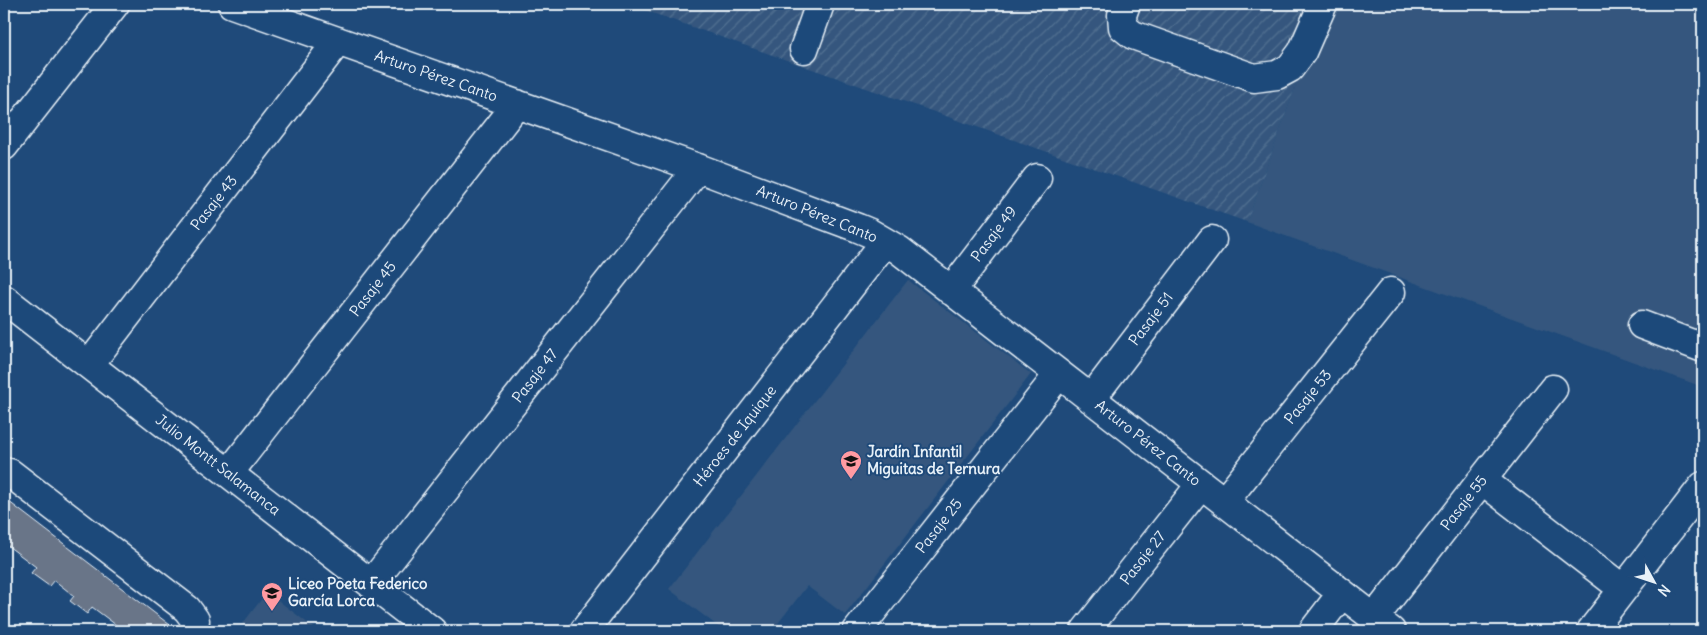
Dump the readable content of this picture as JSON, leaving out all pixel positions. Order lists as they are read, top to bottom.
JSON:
{
  "streets": {
    "street": [
      "Arturo Pérez Canto",
      "Pasaje 43",
      "Pasaje 49",
      "Pasaje 45",
      "Pasaje 51",
      "Pasaje 47",
      "Pasaje 53",
      "Héroes de Iquique",
      "Julio Montt Salamanca",
      "Pasaje 55",
      "Pasaje 25",
      "Pasaje 27"
    ]
  },
  "crossings": [
    ["Arturo Pérez Canto", "Pasaje 43"],
    ["Arturo Pérez Canto", "Pasaje 49"],
    ["Arturo Pérez Canto", "Pasaje 45"],
    ["Arturo Pérez Canto", "Pasaje 51"],
    ["Arturo Pérez Canto", "Pasaje 47"],
    ["Arturo Pérez Canto", "Pasaje 53"],
    ["Arturo Pérez Canto", "Héroes de Iquique"],
    ["Arturo Pérez Canto", "Pasaje 55"],
    ["Arturo Pérez Canto", "Pasaje 25"],
    ["Arturo Pérez Canto", "Pasaje 27"],
    ["Pasaje 43", "Julio Montt Salamanca"],
    ["Pasaje 45", "Julio Montt Salamanca"],
    ["Pasaje 47", "Julio Montt Salamanca"]
  ],
  "places": {
    "school or university": ["Jardín Infantil Miguitas de Ternura", "Liceo Poeta Federico García Lorca"]
  },
  "north": "bottom right"
}
